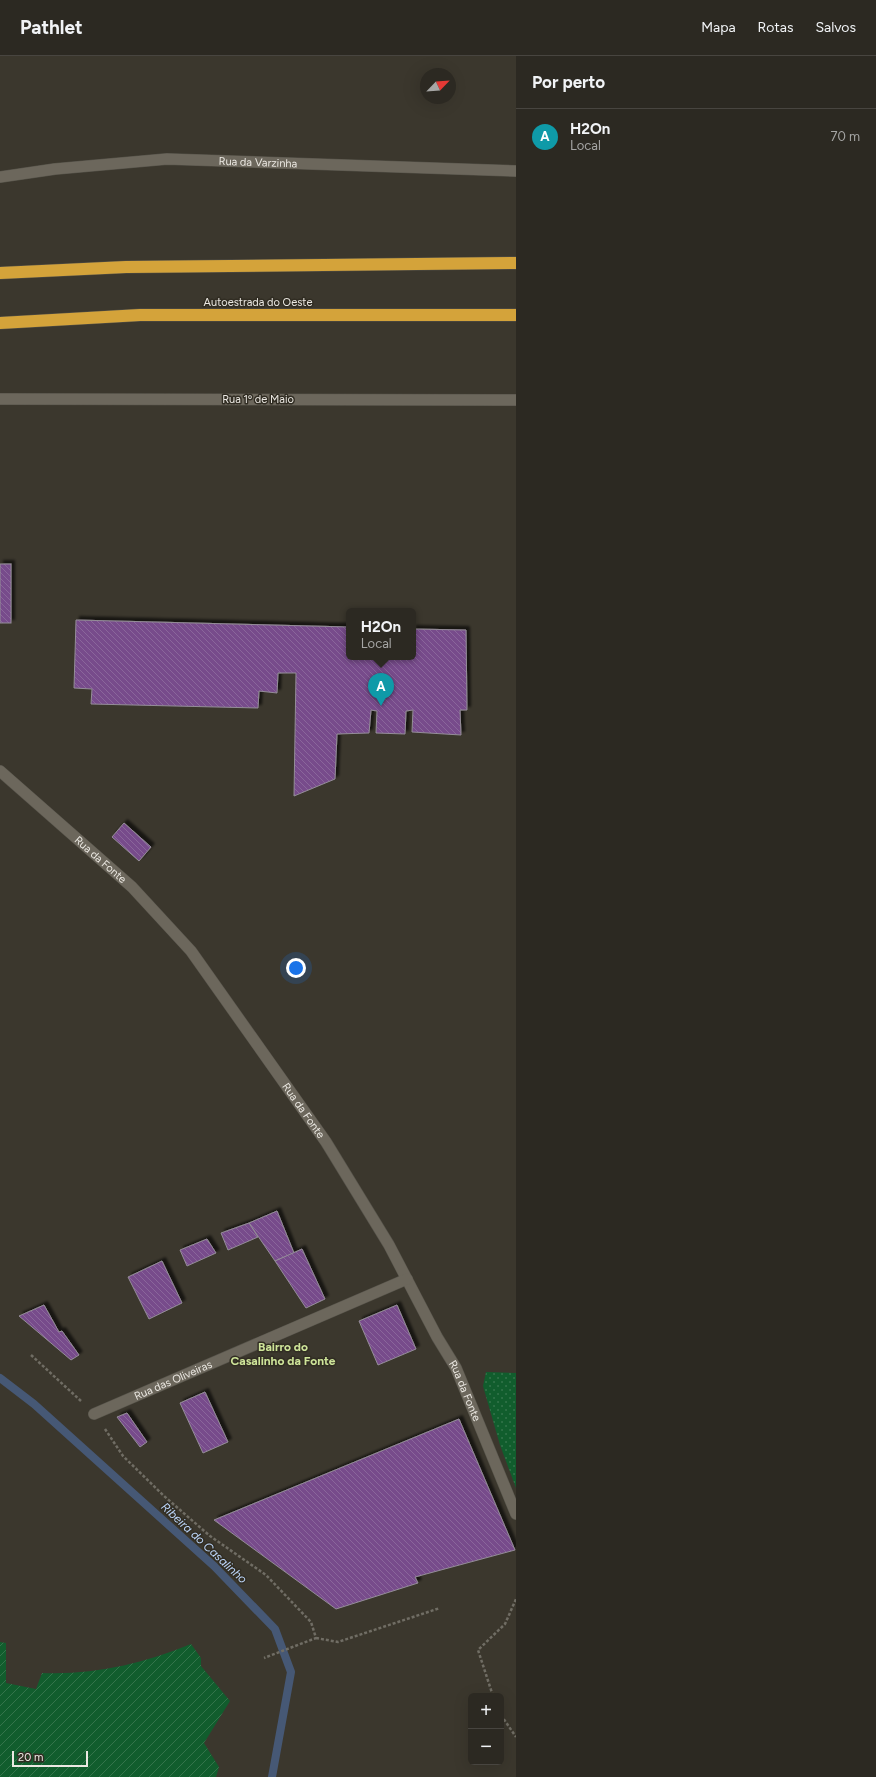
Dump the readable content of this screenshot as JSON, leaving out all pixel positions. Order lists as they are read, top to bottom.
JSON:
{
  "streets": {
    "highway": ["Autoestrada do Oeste"],
    "street": [
      "Rua da Varzinha",
      "Rua 1º de Maio",
      "Rua da Fonte",
      "Rua das Oliveiras"
    ]
  },
  "crossings": [
    ["Rua da Fonte", "Rua das Oliveiras"]
  ],
  "districts": ["Bairro do Casalinho da Fonte"],
  "water": ["Ribeira do Casalinho"],
  "scale_bar": "20 m",
  "north": "top right",
  "page": {
    "header": "Pathlet",
    "nav": ["Mapa", "Rotas", "Salvos"],
    "heading": "Por perto",
    "list": [
      {
        "mark": "A",
        "name": "H2On",
        "note": "Local",
        "value": "70 m"
      }
    ],
    "popup": ["H2On", "Local"],
    "pins": "A",
    "map_buttons": ["+", "−"],
    "scale": "20 m"
  }
}
